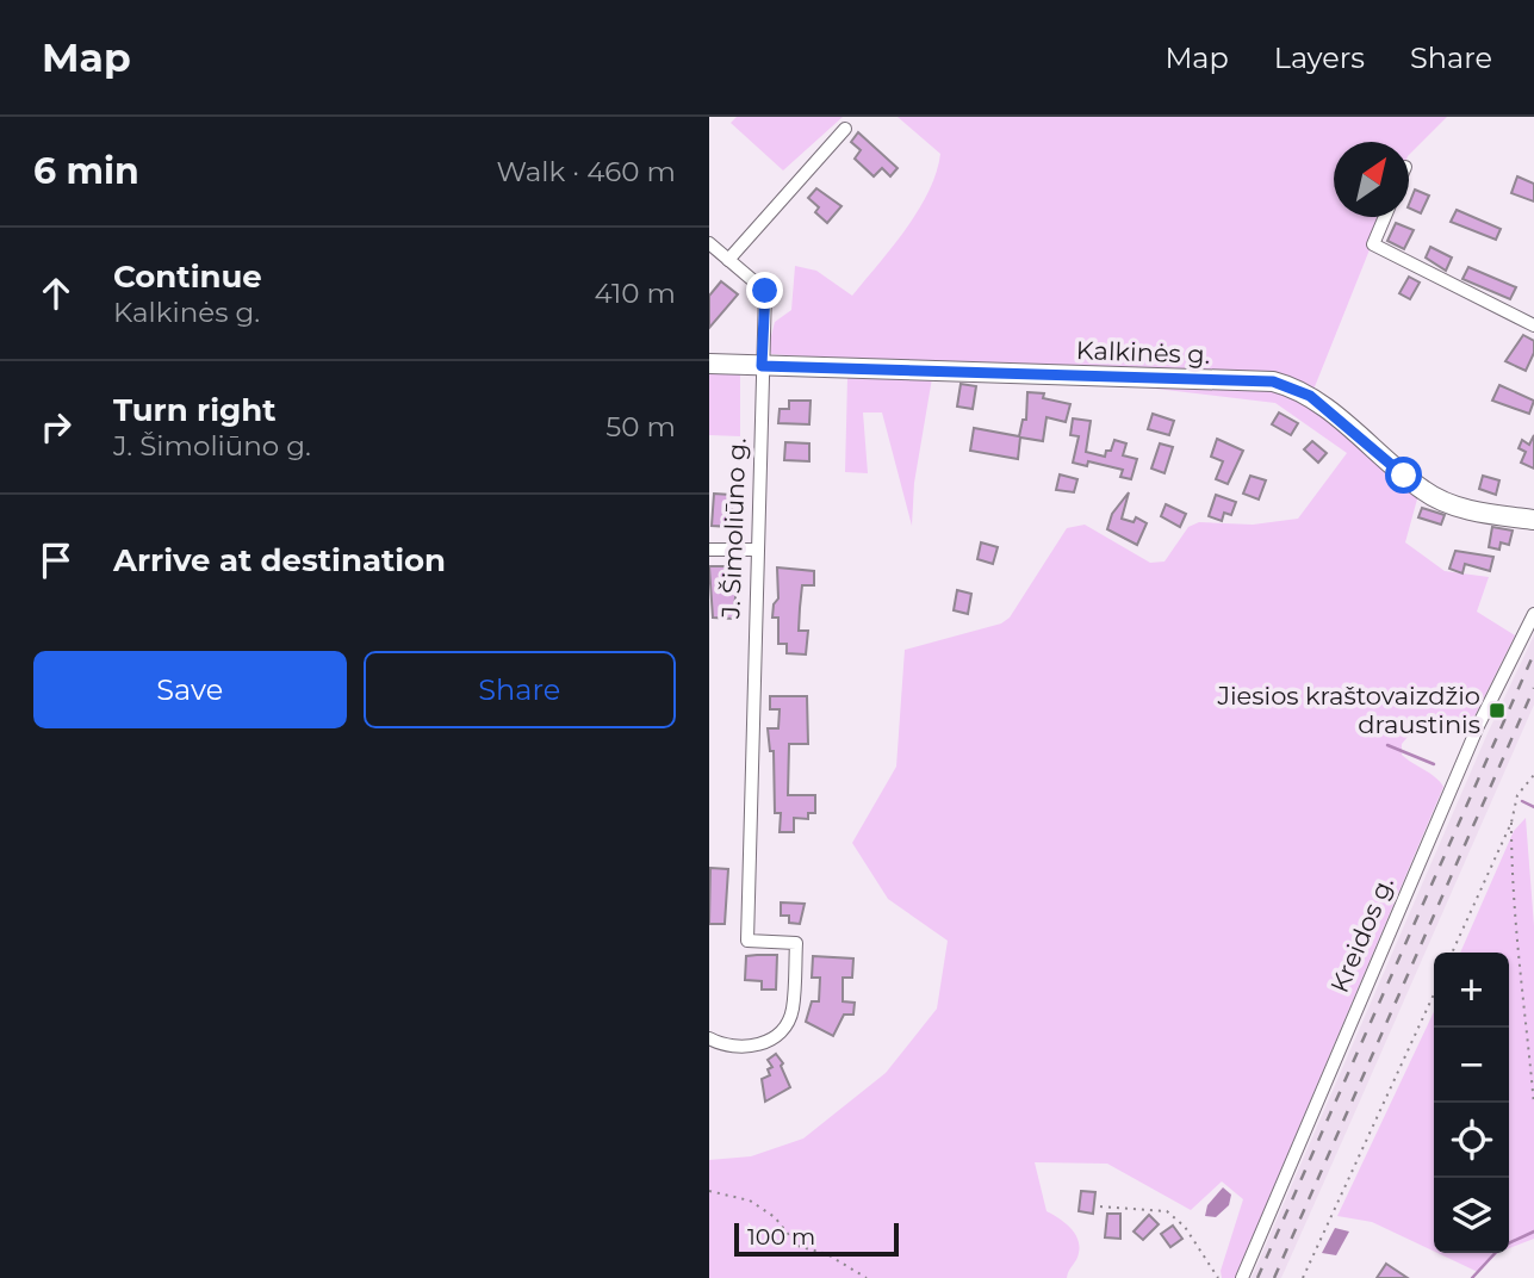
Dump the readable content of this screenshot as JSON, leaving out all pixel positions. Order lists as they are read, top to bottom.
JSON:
{
  "streets": {
    "main road": ["Kalkinės g."],
    "street": ["J. Šimoliūno g.", "Kreidos g."]
  },
  "crossings": [
    ["Kalkinės g.", "J. Šimoliūno g."]
  ],
  "places": {
    "transit": ["Jiesios kraštovaizdžio draustinis"]
  },
  "scale_bar": "100 m",
  "north": "top right",
  "page": {
    "header": "Map",
    "nav": ["Map", "Layers", "Share"],
    "heading": ["6 min", "Walk · 460 m"],
    "list": [
      ["Continue", "Kalkinės g.", "410 m"],
      ["Turn right", "J. Šimoliūno g.", "50 m"],
      "Arrive at destination"
    ],
    "buttons": ["Save", "Share"],
    "map_buttons": ["+", "−"],
    "scale": "100 m"
  }
}
